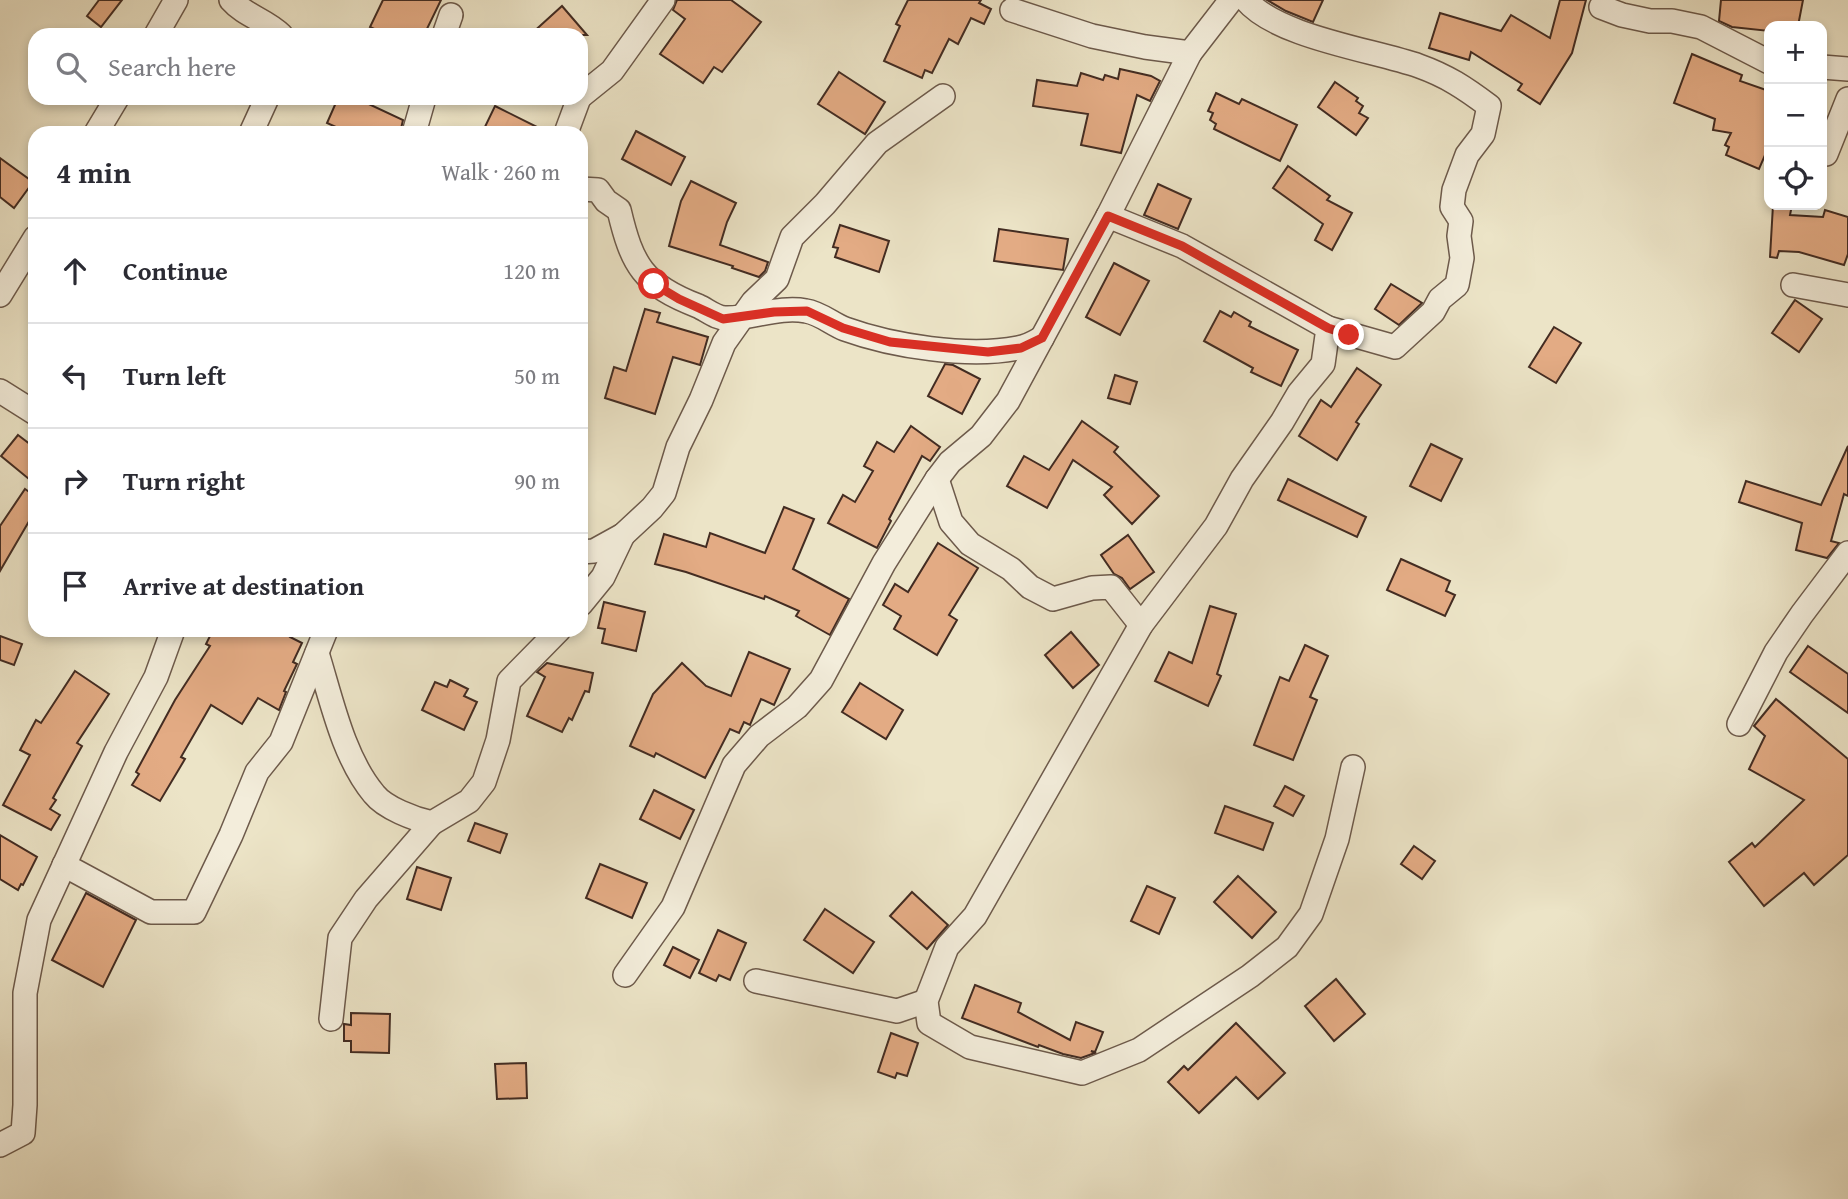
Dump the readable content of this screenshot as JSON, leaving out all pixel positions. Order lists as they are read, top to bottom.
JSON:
{
  "page": {
    "map_buttons": ["+", "−"],
    "search": "Search here",
    "heading": ["4 min", "Walk · 260 m"],
    "list": [
      ["Continue", "120 m"],
      ["Turn left", "50 m"],
      ["Turn right", "90 m"],
      "Arrive at destination"
    ]
  }
}
